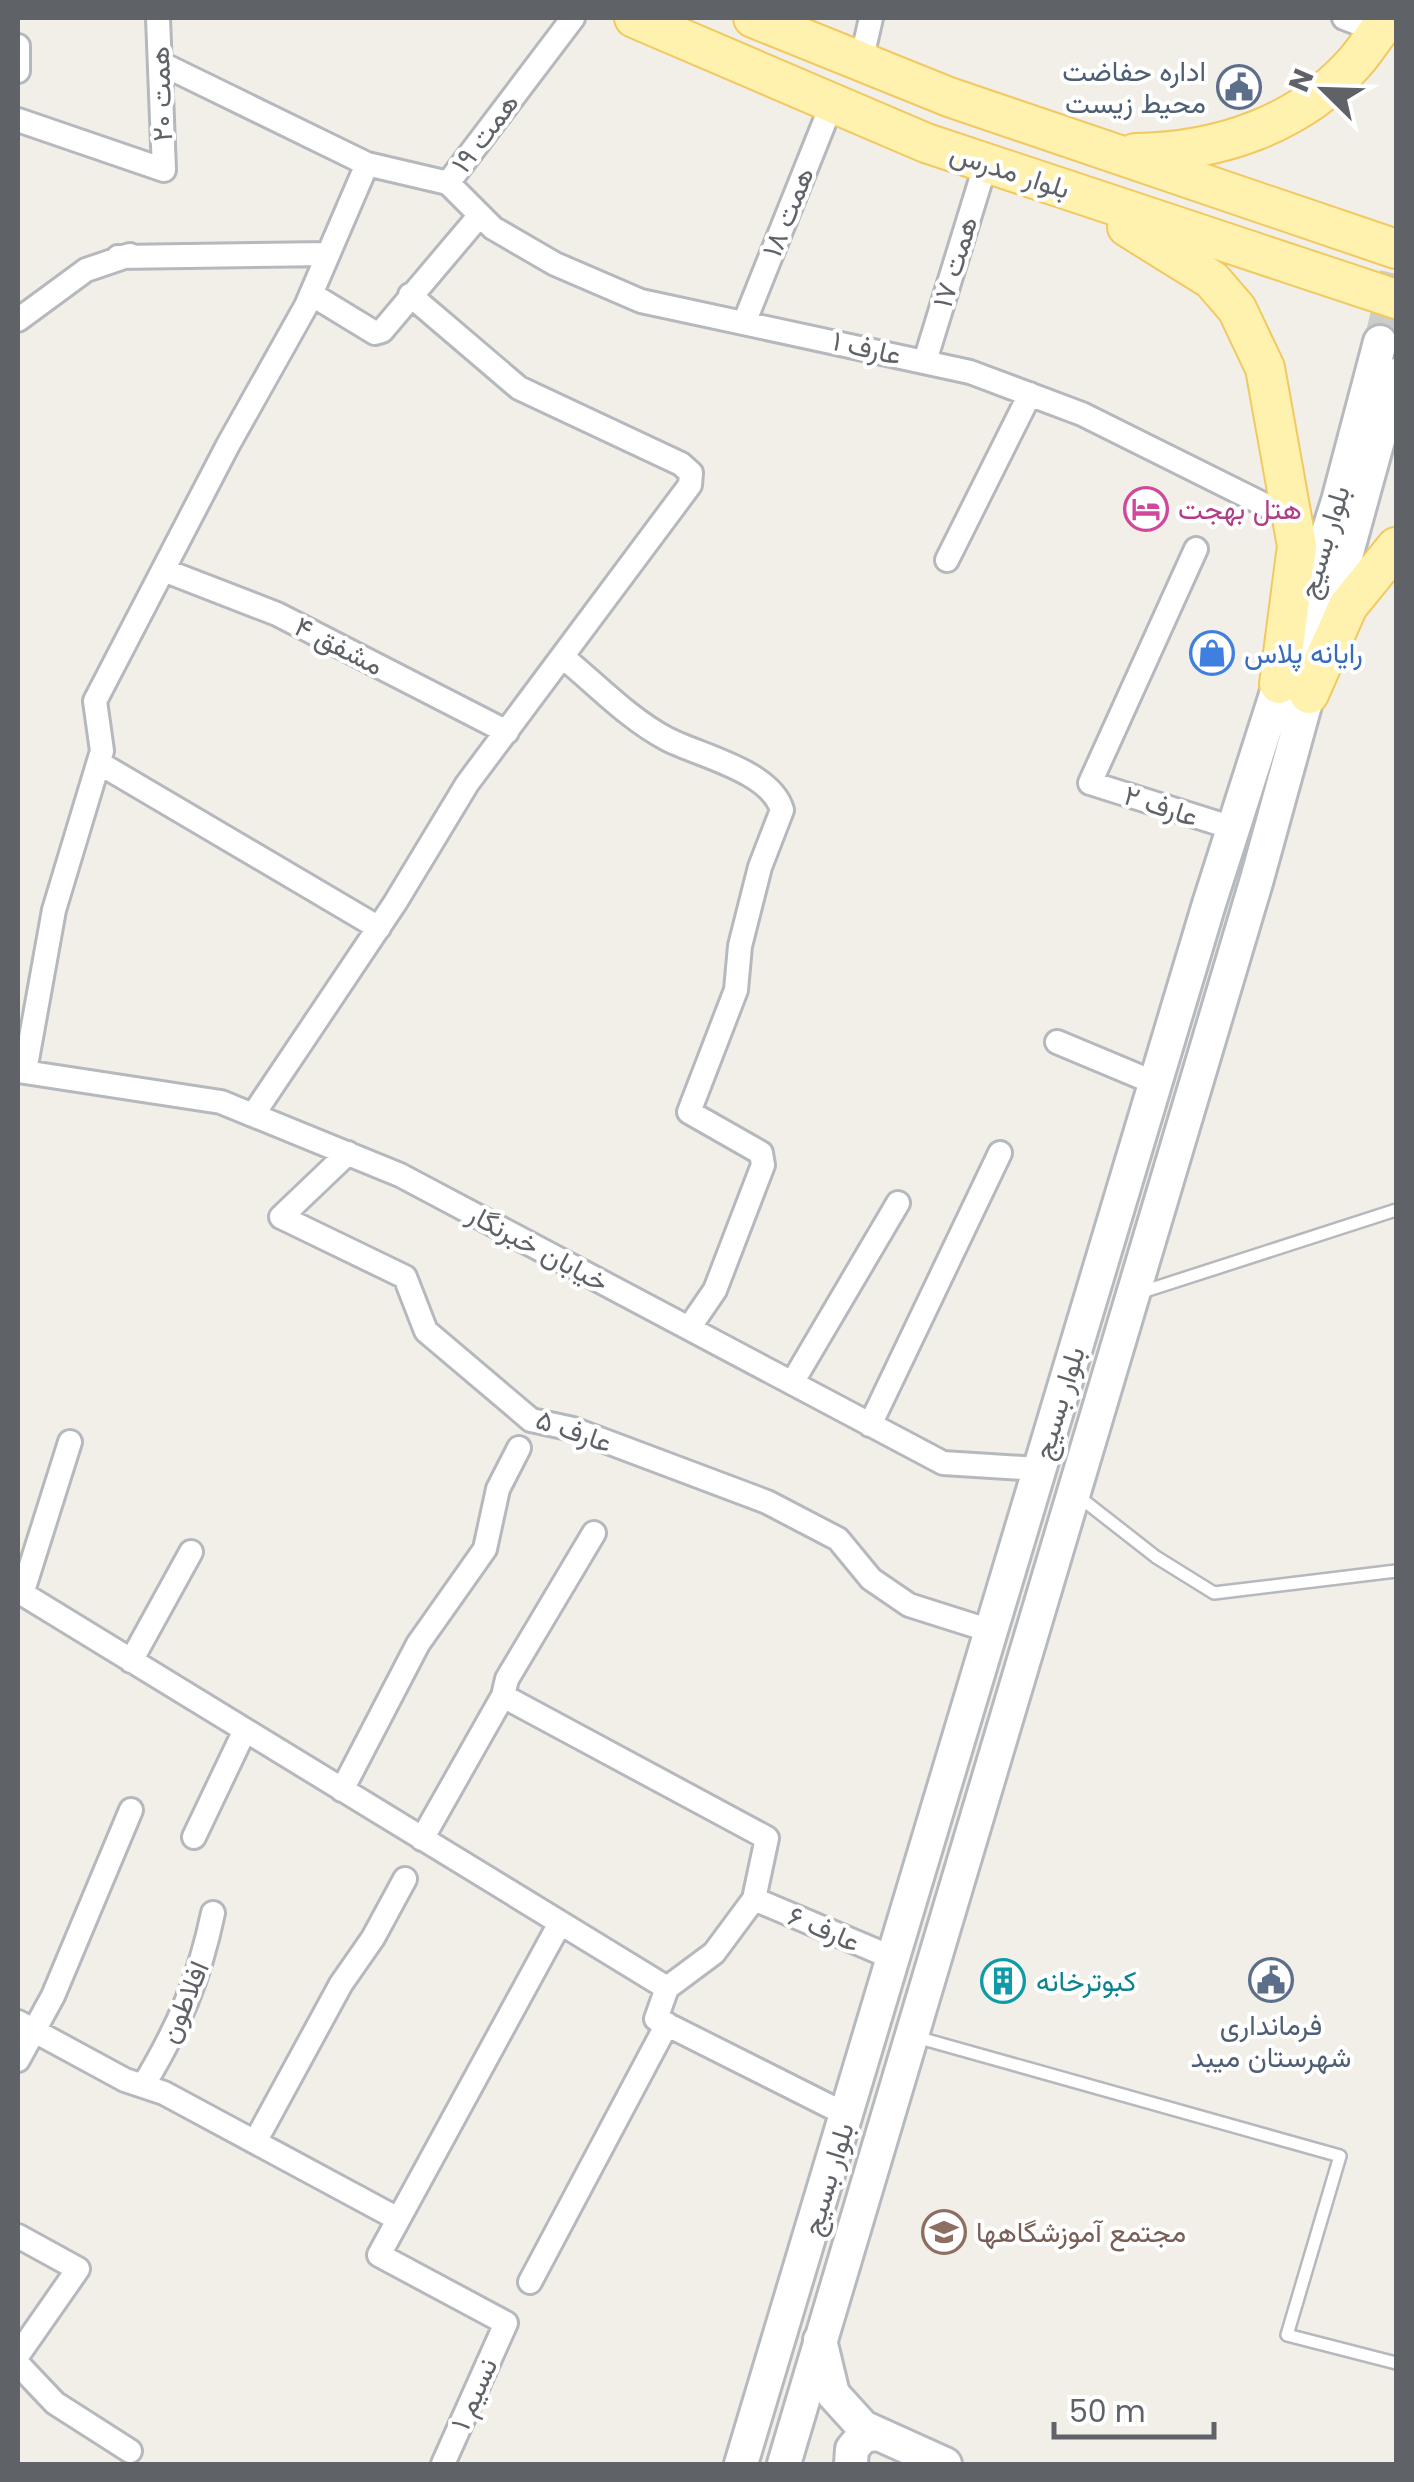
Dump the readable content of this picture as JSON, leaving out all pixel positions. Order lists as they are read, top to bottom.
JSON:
{
  "streets": {
    "main road": ["بلوار مدرس", "بلوار بسیج"],
    "street": [
      "همت ۲۰",
      "همت ۱۹",
      "همت ۱۸",
      "همت ۱۷",
      "عارف ۱",
      "مشفق ۴",
      "عارف ۲",
      "خیابان خبرنگار",
      "عارف ۵",
      "عارف ۶",
      "افلاطون",
      "نسیم ۱"
    ]
  },
  "crossings": [
    ["همت ۲۰", "همت ۱۹"],
    ["همت ۱۹", "عارف ۱"],
    ["بلوار مدرس", "همت ۱۸"],
    ["بلوار مدرس", "همت ۱۷"],
    ["همت ۱۸", "عارف ۱"],
    ["همت ۱۷", "عارف ۱"],
    ["بلوار بسیج", "عارف ۲"],
    ["بلوار بسیج", "خیابان خبرنگار"],
    ["بلوار بسیج", "عارف ۵"],
    ["بلوار بسیج", "عارف ۶"],
    ["خیابان خبرنگار", "عارف ۵"]
  ],
  "places": {
    "public building": ["اداره حفاضت محیط زیست", "فرمانداری شهرستان میبد"],
    "hotel": ["هتل بهجت"],
    "shop": ["رایانه پلاس"],
    "building": ["کبوترخانه"],
    "school or university": ["مجتمع آموزشگاهها"]
  },
  "scale_bar": "50 m",
  "north": "top left"
}
